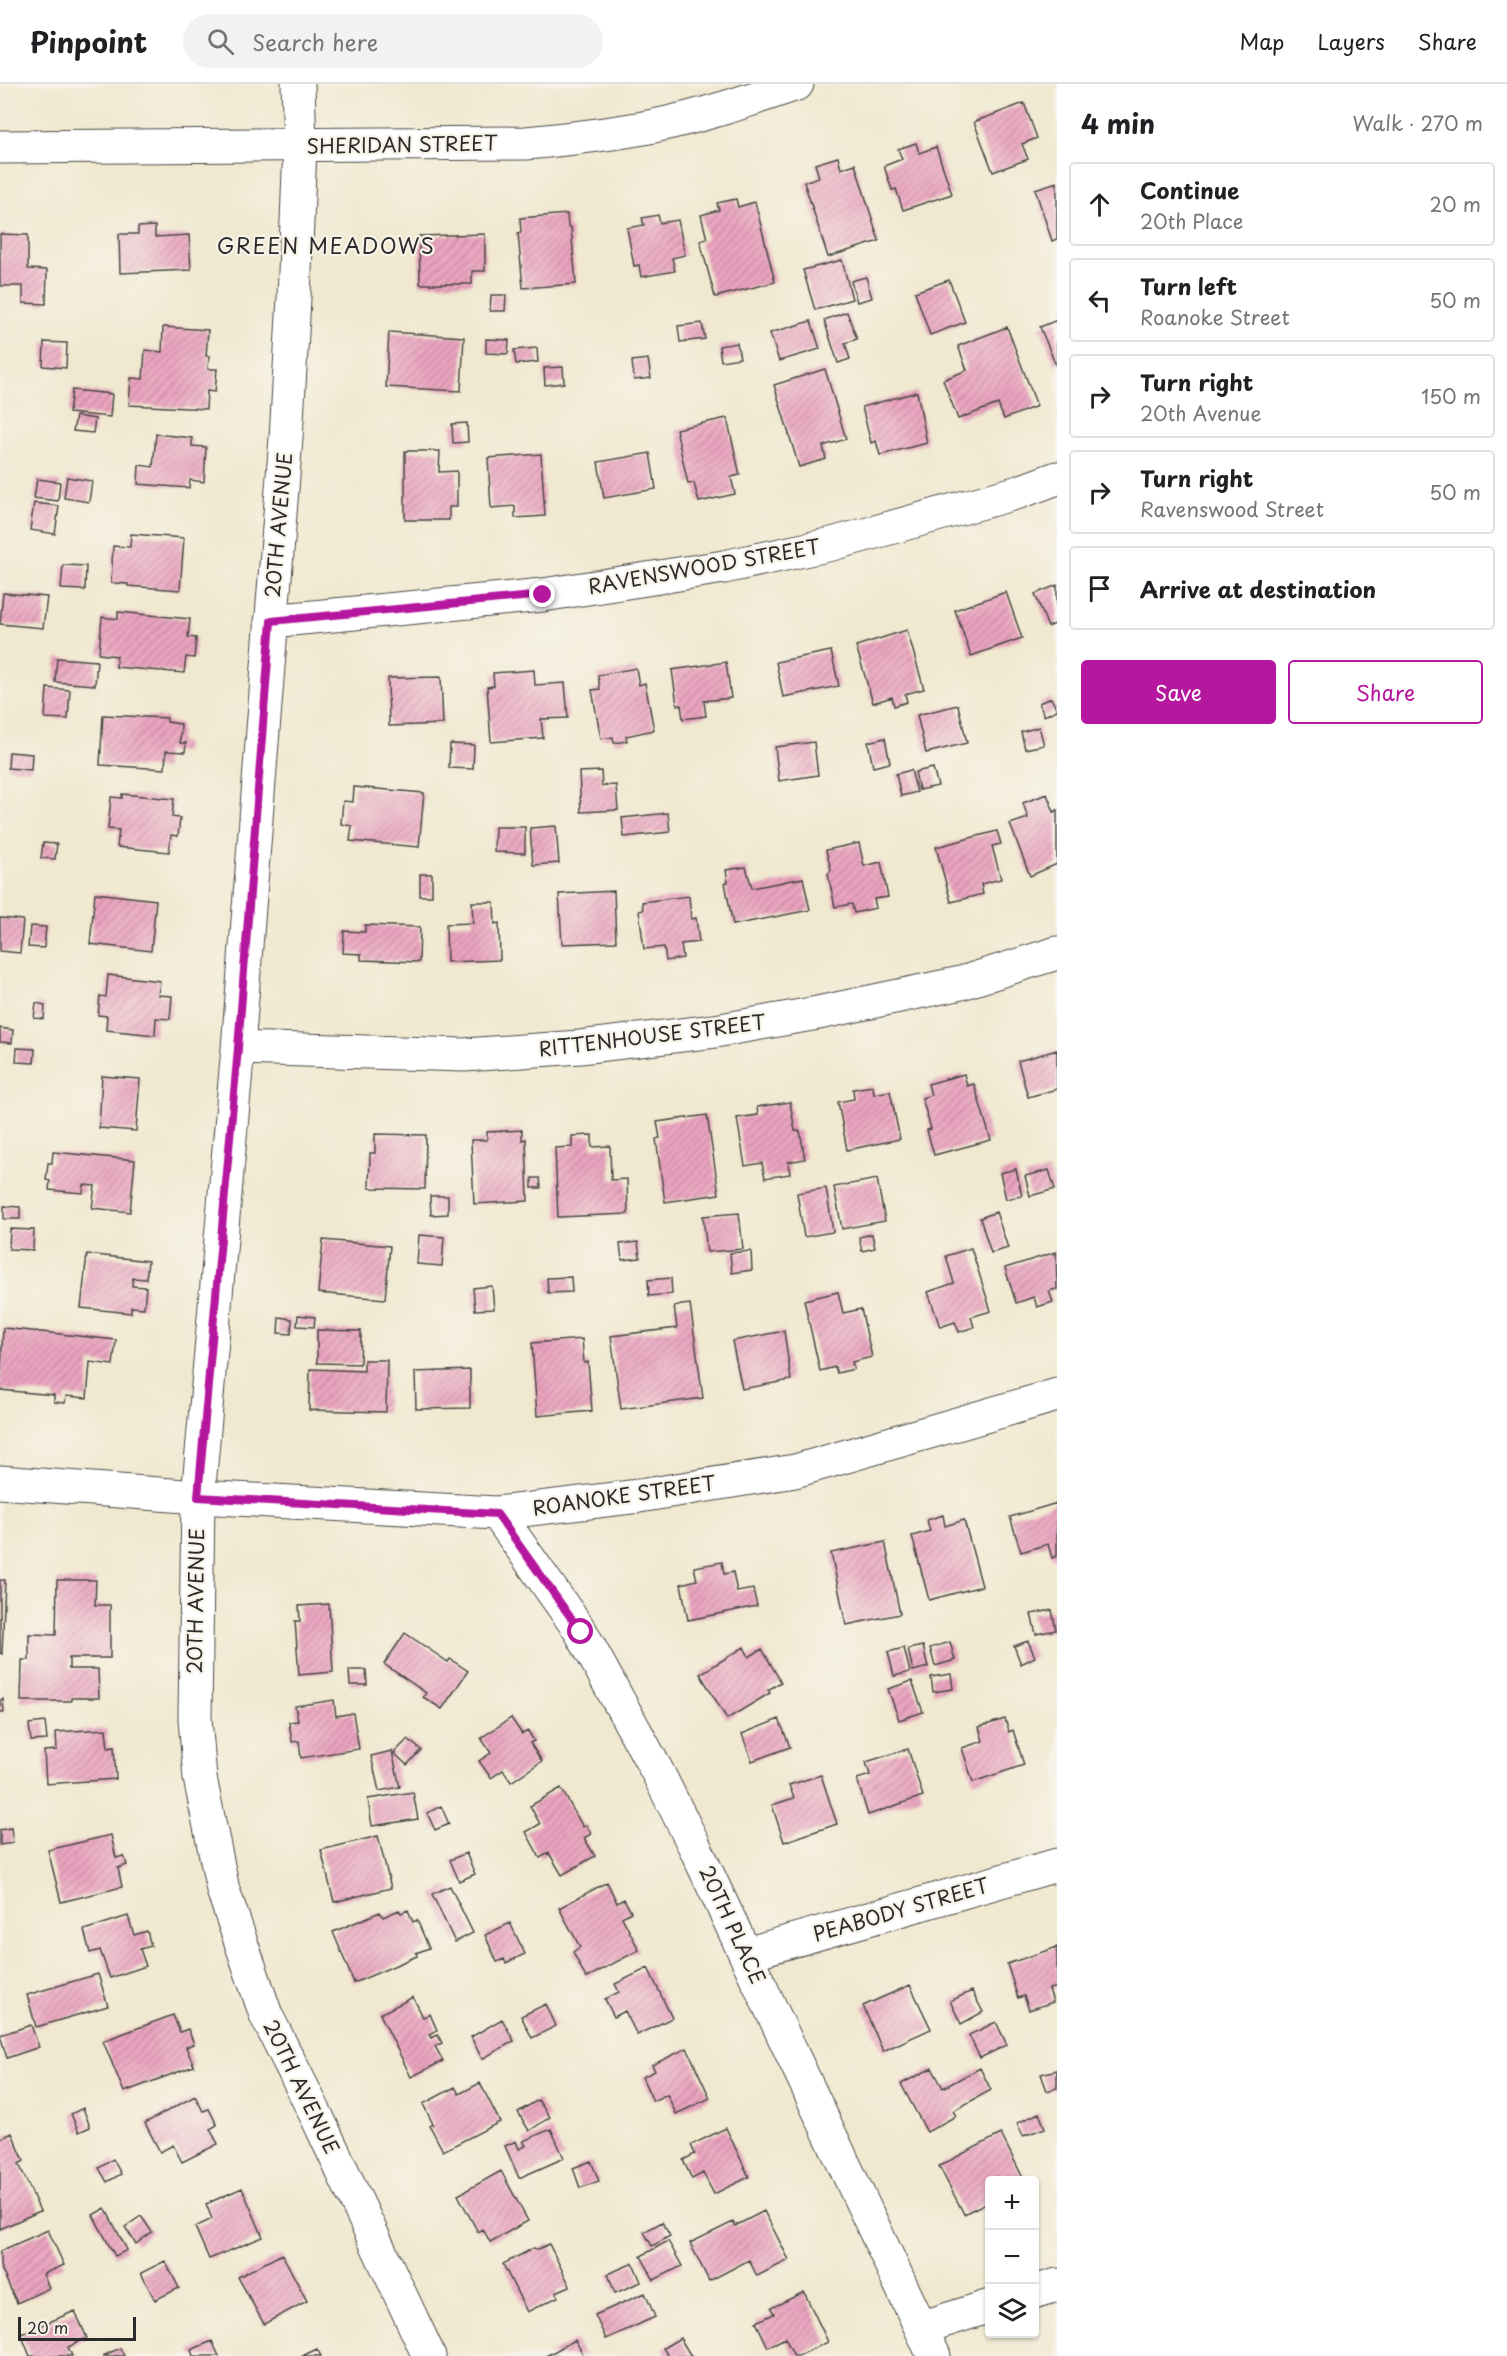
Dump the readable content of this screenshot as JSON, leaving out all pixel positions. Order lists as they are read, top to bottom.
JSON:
{
  "streets": {
    "street": [
      "SHERIDAN STREET",
      "20TH AVENUE",
      "RAVENSWOOD STREET",
      "RITTENHOUSE STREET",
      "ROANOKE STREET",
      "PEABODY STREET",
      "20TH PLACE"
    ]
  },
  "crossings": [
    ["SHERIDAN STREET", "20TH AVENUE"],
    ["20TH AVENUE", "RAVENSWOOD STREET"],
    ["20TH AVENUE", "RITTENHOUSE STREET"],
    ["20TH AVENUE", "ROANOKE STREET"],
    ["ROANOKE STREET", "20TH PLACE"],
    ["PEABODY STREET", "20TH PLACE"]
  ],
  "districts": ["GREEN MEADOWS"],
  "scale_bar": "20 m",
  "page": {
    "header": "Pinpoint",
    "search": "Search here",
    "nav": ["Map", "Layers", "Share"],
    "heading": ["4 min", "Walk · 270 m"],
    "list": [
      ["Continue", "20th Place", "20 m"],
      ["Turn left", "Roanoke Street", "50 m"],
      ["Turn right", "20th Avenue", "150 m"],
      ["Turn right", "Ravenswood Street", "50 m"],
      "Arrive at destination"
    ],
    "buttons": ["Save", "Share"],
    "map_buttons": ["+", "−"],
    "scale": "20 m"
  }
}
